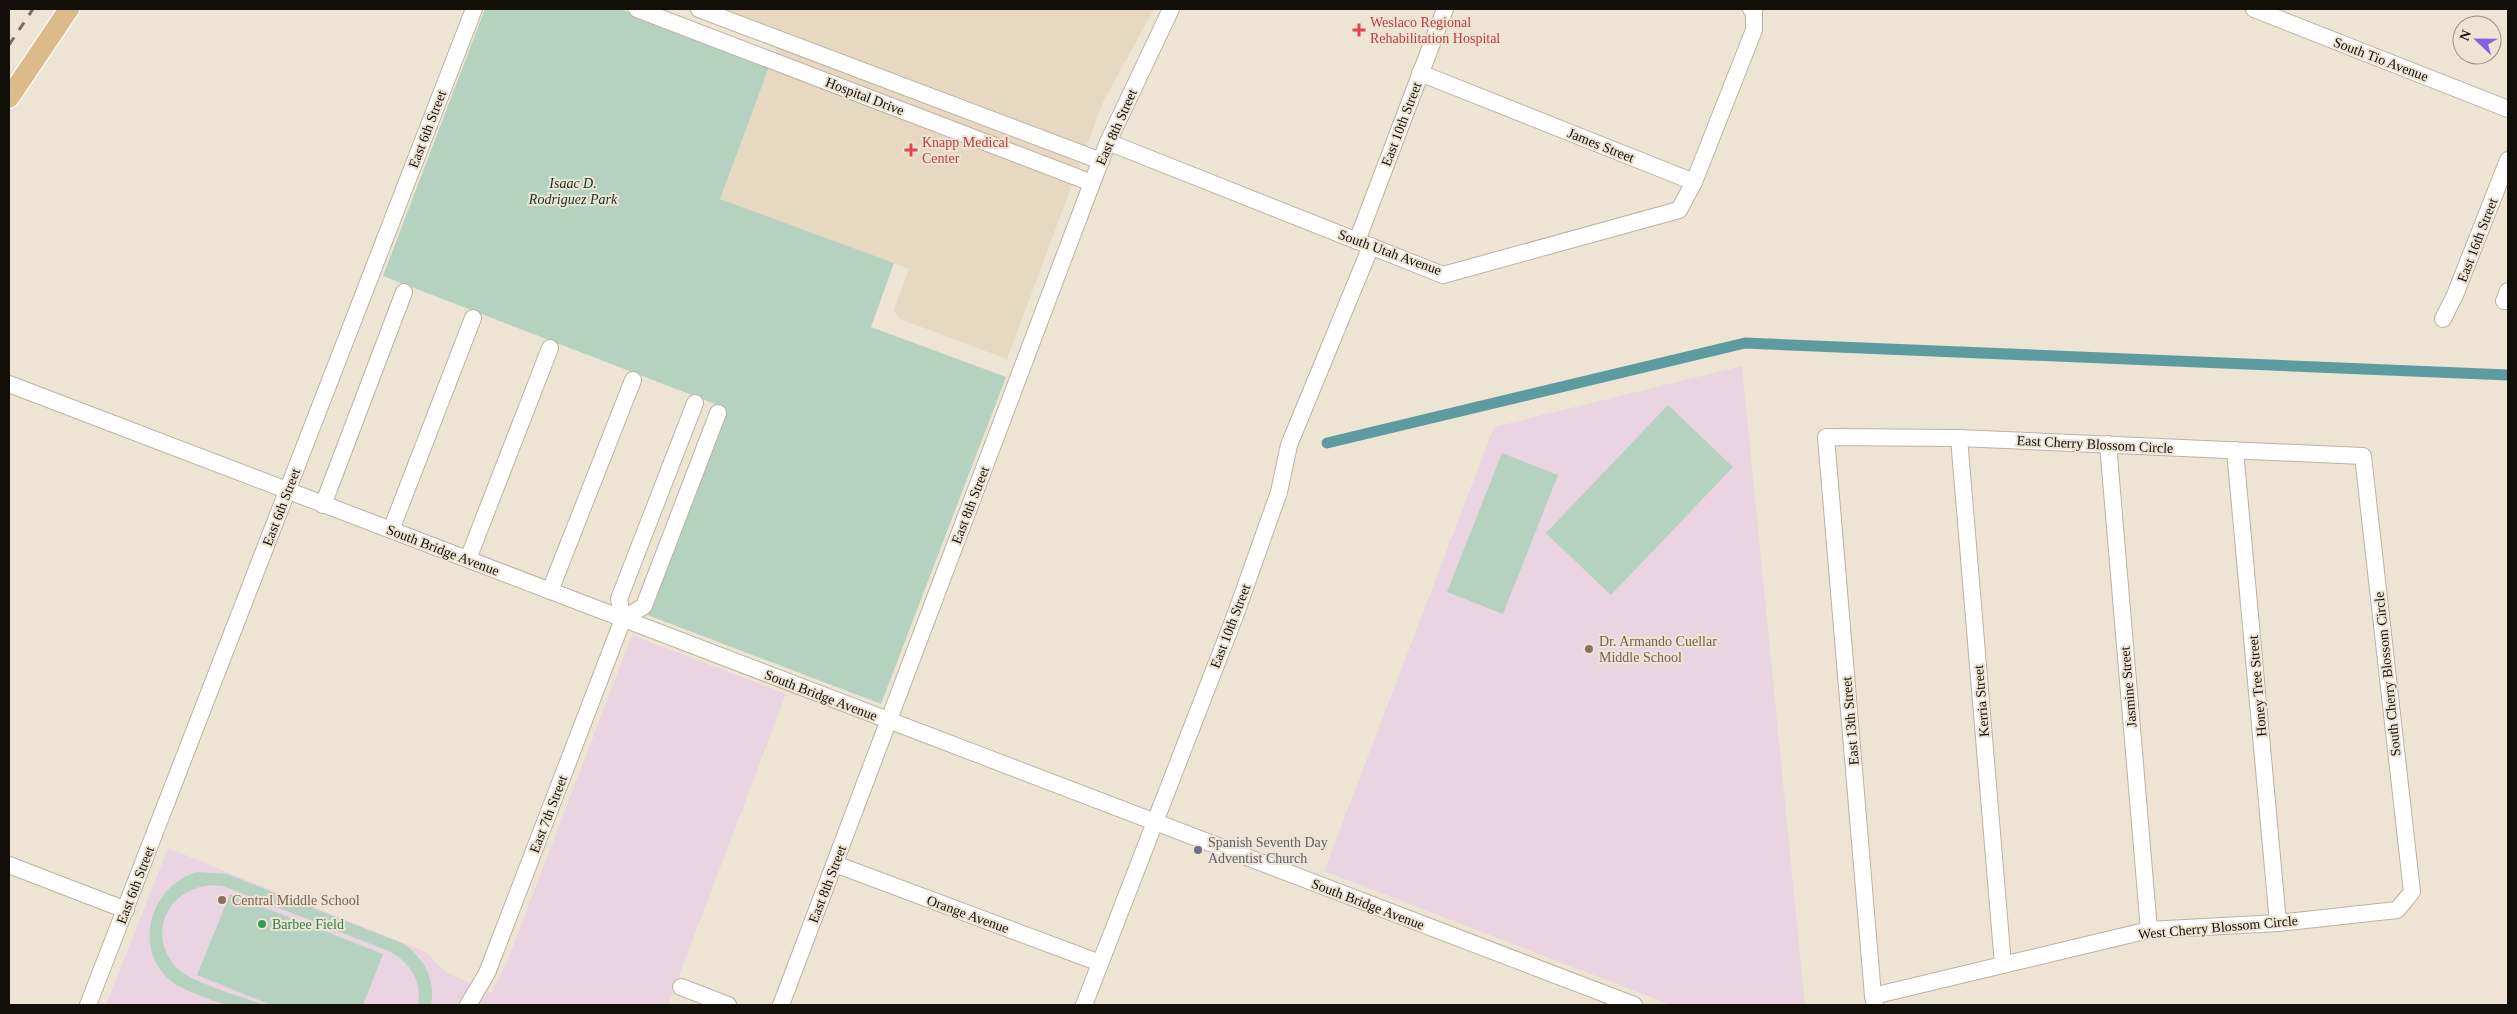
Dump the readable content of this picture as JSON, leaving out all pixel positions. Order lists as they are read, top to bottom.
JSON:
{
  "streets": {
    "street": [
      "South Tio Avenue",
      "Hospital Drive",
      "East 10th Street",
      "East 8th Street",
      "East 6th Street",
      "James Street",
      "East 16th Street",
      "South Utah Avenue",
      "East Cherry Blossom Circle",
      "South Bridge Avenue",
      "South Cherry Blossom Circle",
      "Honey Tree Street",
      "Jasmine Street",
      "Kerria Street",
      "East 13th Street",
      "East 7th Street",
      "Orange Avenue",
      "West Cherry Blossom Circle"
    ]
  },
  "crossings": [
    ["Hospital Drive", "East 8th Street"],
    ["East 10th Street", "James Street"],
    ["East 10th Street", "South Utah Avenue"],
    ["East 10th Street", "South Bridge Avenue"],
    ["East 10th Street", "Orange Avenue"],
    ["East 8th Street", "South Utah Avenue"],
    ["East 8th Street", "South Bridge Avenue"],
    ["East 8th Street", "Orange Avenue"],
    ["East 6th Street", "South Bridge Avenue"],
    ["James Street", "South Utah Avenue"],
    ["East Cherry Blossom Circle", "South Cherry Blossom Circle"],
    ["East Cherry Blossom Circle", "Honey Tree Street"],
    ["East Cherry Blossom Circle", "Jasmine Street"],
    ["East Cherry Blossom Circle", "Kerria Street"],
    ["East Cherry Blossom Circle", "East 13th Street"],
    ["South Bridge Avenue", "East 7th Street"],
    ["South Cherry Blossom Circle", "West Cherry Blossom Circle"],
    ["Honey Tree Street", "West Cherry Blossom Circle"],
    ["Jasmine Street", "West Cherry Blossom Circle"],
    ["Kerria Street", "West Cherry Blossom Circle"],
    ["East 13th Street", "West Cherry Blossom Circle"]
  ],
  "parks": ["Isaac D. Rodriguez Park"],
  "places": {
    "health": ["Weslaco Regional Rehabilitation Hospital", "Knapp Medical Center"],
    "other": [
      "Dr. Armando Cuellar Middle School",
      "Spanish Seventh Day Adventist Church",
      "Central Middle School",
      "Barbee Field"
    ]
  },
  "north": "left"
}
